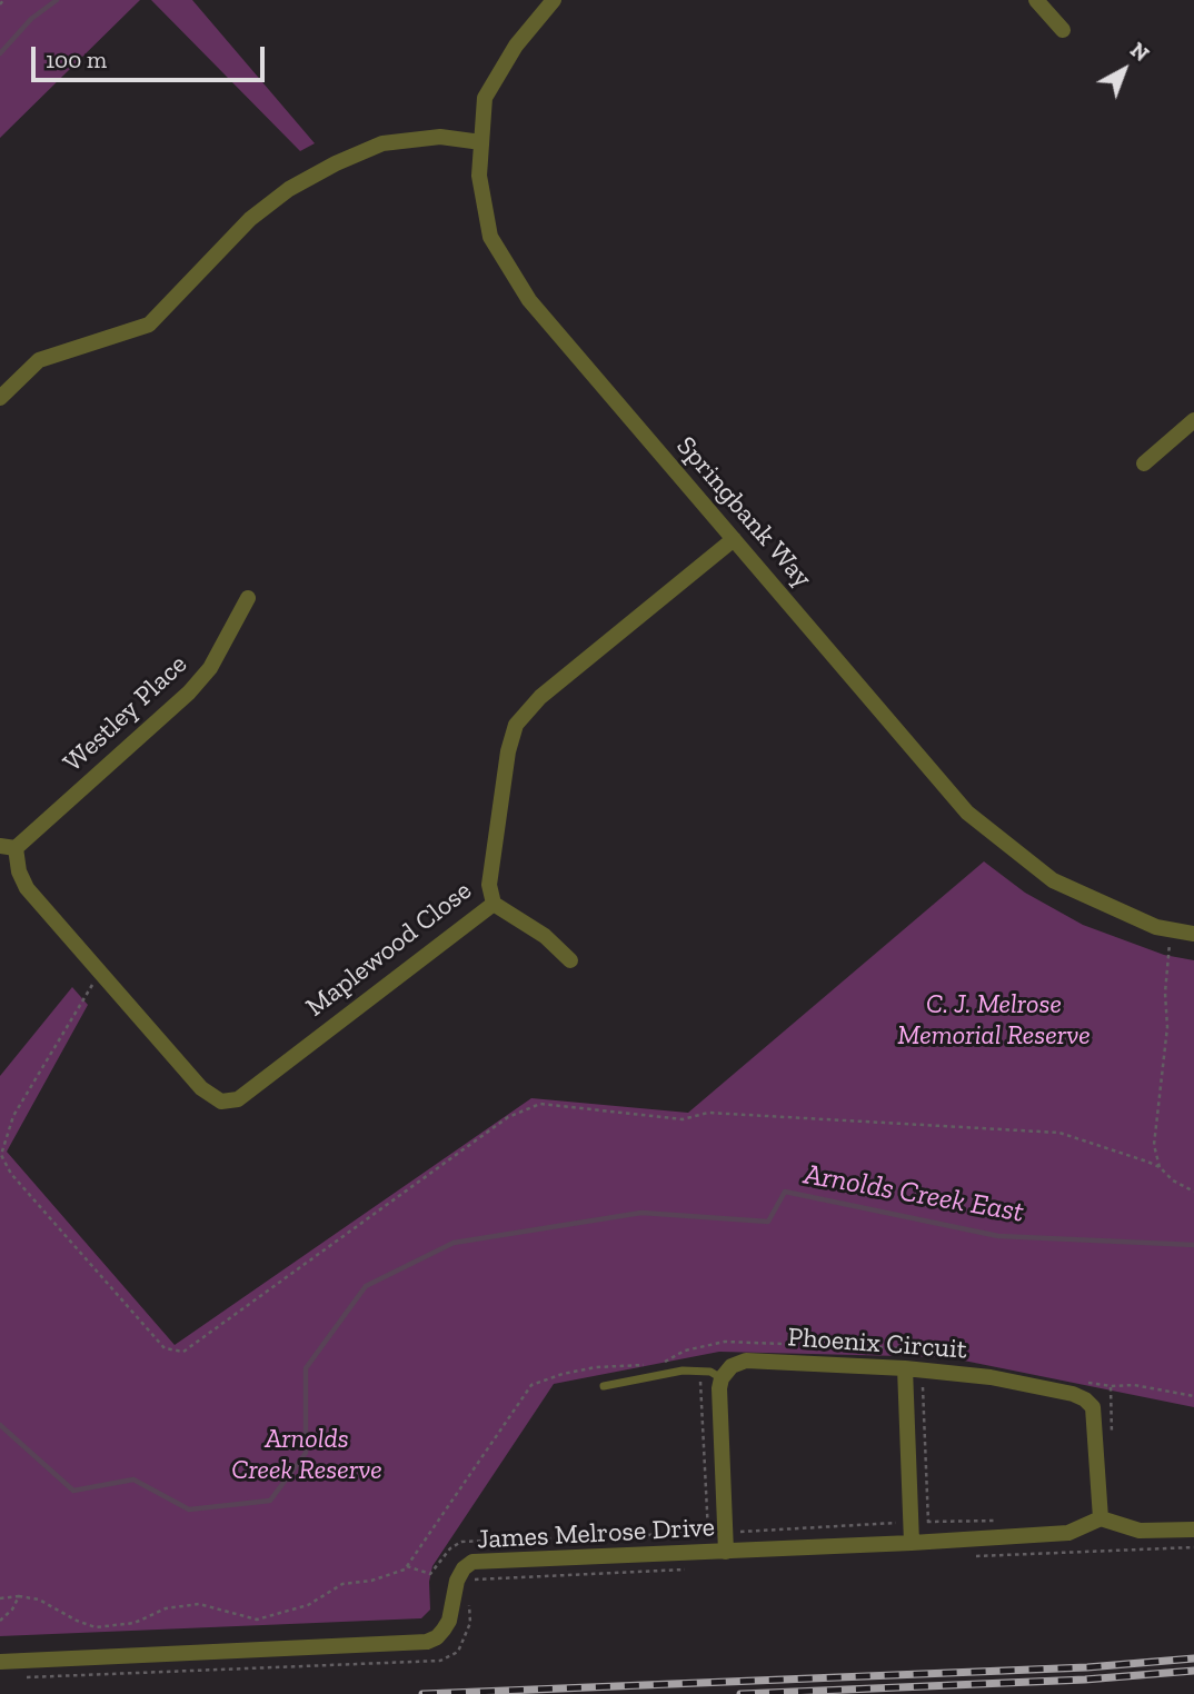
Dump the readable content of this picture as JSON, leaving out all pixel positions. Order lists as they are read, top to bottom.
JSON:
{
  "streets": {
    "street": [
      "Springbank Way",
      "Westley Place",
      "Maplewood Close",
      "Phoenix Circuit",
      "James Melrose Drive"
    ]
  },
  "crossings": [
    ["Springbank Way", "Maplewood Close"],
    ["Westley Place", "Maplewood Close"],
    ["Phoenix Circuit", "James Melrose Drive"]
  ],
  "water": ["Arnolds Creek East"],
  "parks": ["C. J. Melrose Memorial Reserve", "Arnolds Creek Reserve"],
  "scale_bar": "100 m",
  "north": "top right"
}
